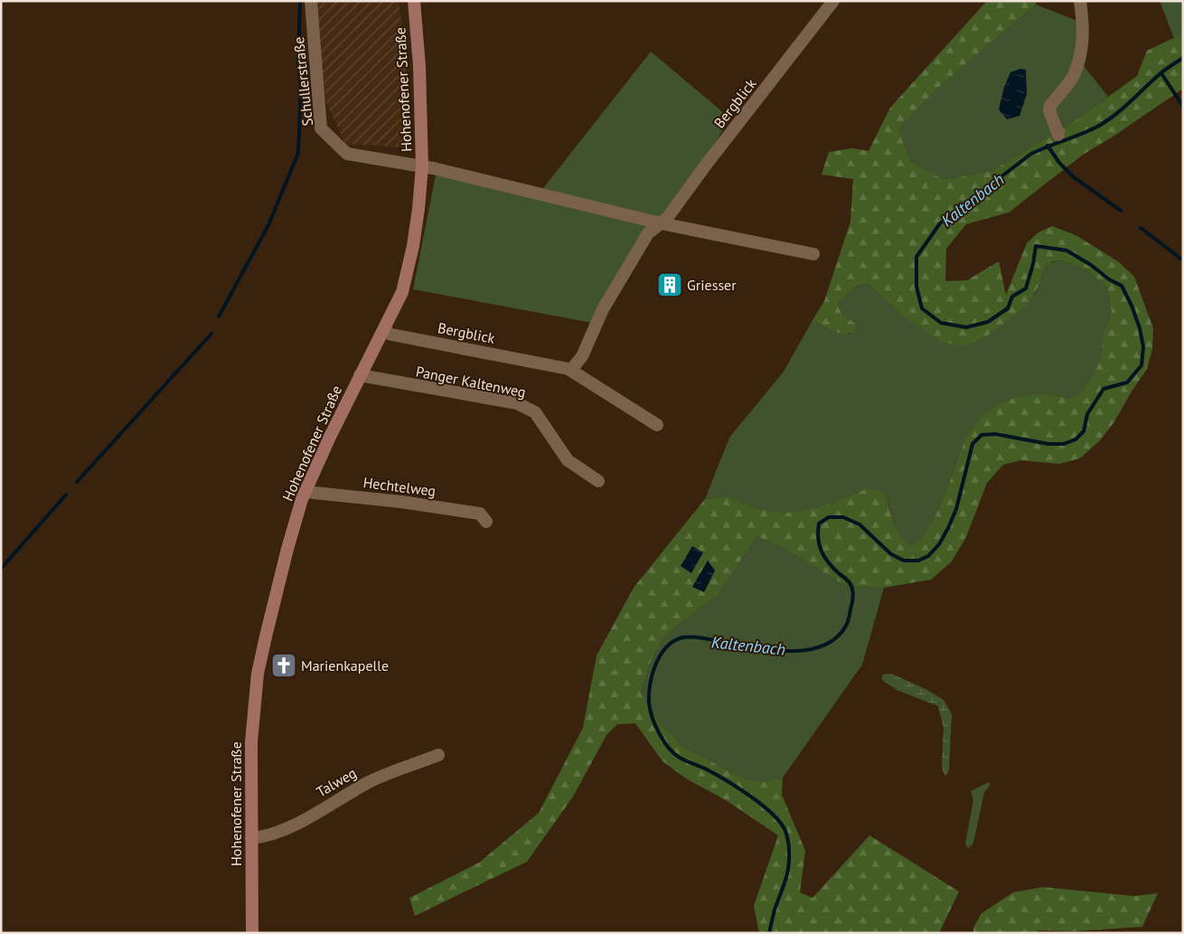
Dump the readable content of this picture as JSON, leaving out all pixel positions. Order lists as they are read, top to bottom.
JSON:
{
  "streets": {
    "main road": ["Hohenofener Straße"],
    "street": [
      "Schullerstraße",
      "Bergblick",
      "Panger Kaltenweg",
      "Hechtelweg",
      "Talweg"
    ]
  },
  "crossings": [
    ["Schullerstraße", "Hohenofener Straße"],
    ["Hohenofener Straße", "Bergblick"],
    ["Hohenofener Straße", "Panger Kaltenweg"],
    ["Hohenofener Straße", "Hechtelweg"],
    ["Hohenofener Straße", "Talweg"]
  ],
  "water": ["Kaltenbach"],
  "places": {
    "building": ["Griesser"],
    "church": ["Marienkapelle"]
  }
}
